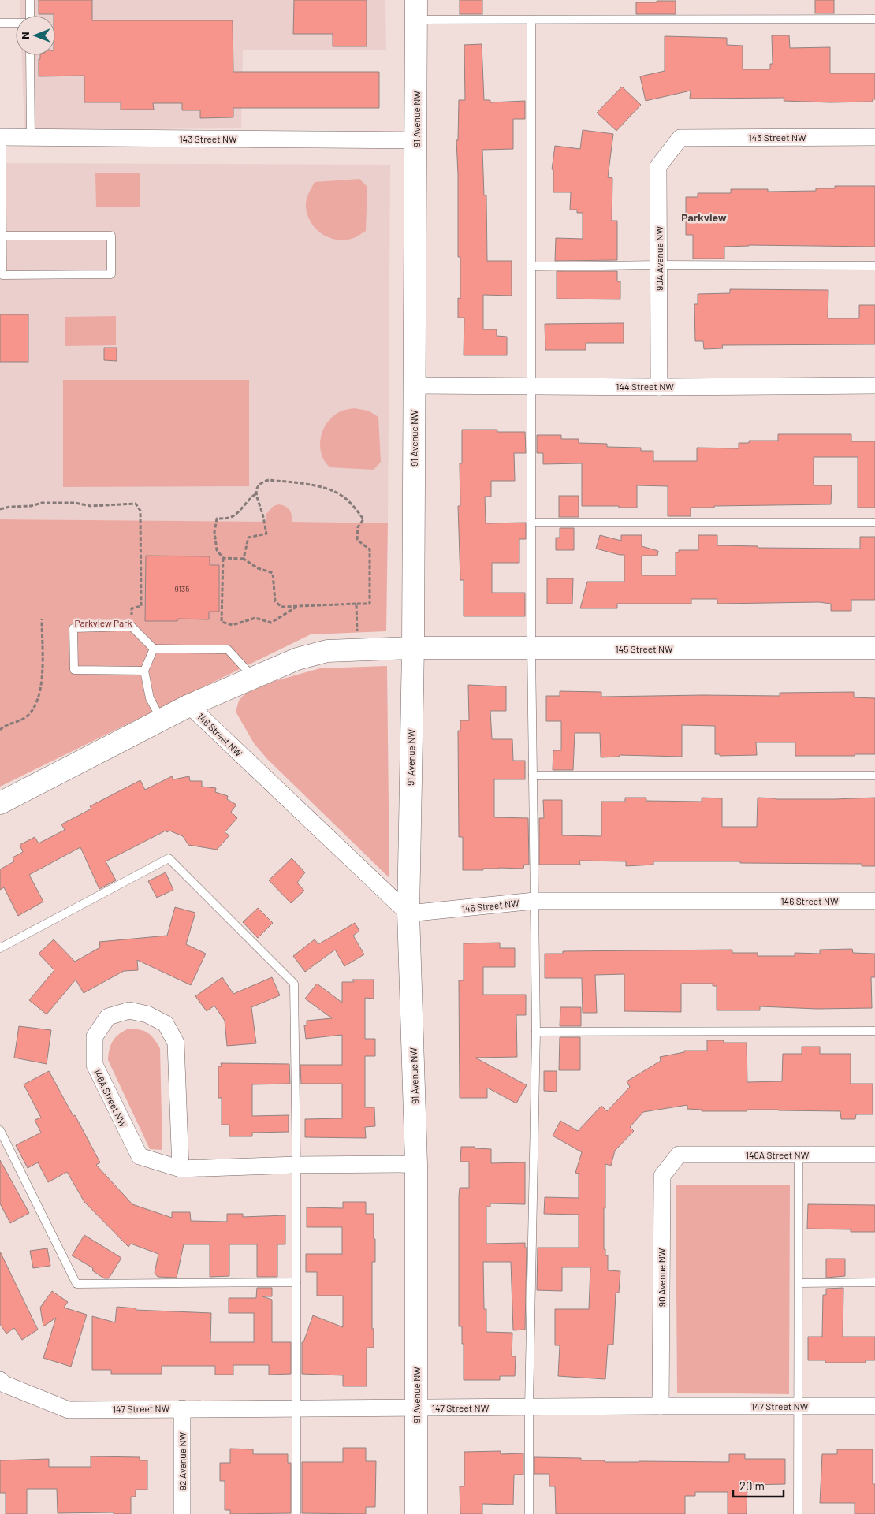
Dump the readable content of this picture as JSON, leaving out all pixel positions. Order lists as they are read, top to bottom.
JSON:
{
  "streets": {
    "street": [
      "91 Avenue NW",
      "143 Street NW",
      "90A Avenue NW",
      "144 Street NW",
      "145 Street NW",
      "146 Street NW",
      "146A Street NW",
      "90 Avenue NW",
      "147 Street NW",
      "92 Avenue NW"
    ]
  },
  "crossings": [
    ["91 Avenue NW", "143 Street NW"],
    ["91 Avenue NW", "144 Street NW"],
    ["91 Avenue NW", "145 Street NW"],
    ["91 Avenue NW", "146 Street NW"],
    ["91 Avenue NW", "146A Street NW"],
    ["91 Avenue NW", "147 Street NW"],
    ["143 Street NW", "90A Avenue NW"],
    ["90A Avenue NW", "144 Street NW"],
    ["145 Street NW", "146 Street NW"],
    ["146A Street NW", "90 Avenue NW"],
    ["90 Avenue NW", "147 Street NW"],
    ["147 Street NW", "92 Avenue NW"]
  ],
  "districts": ["Parkview"],
  "parks": ["Parkview Park"],
  "house_numbers": ["9135"],
  "scale_bar": "20 m",
  "north": "left"
}
